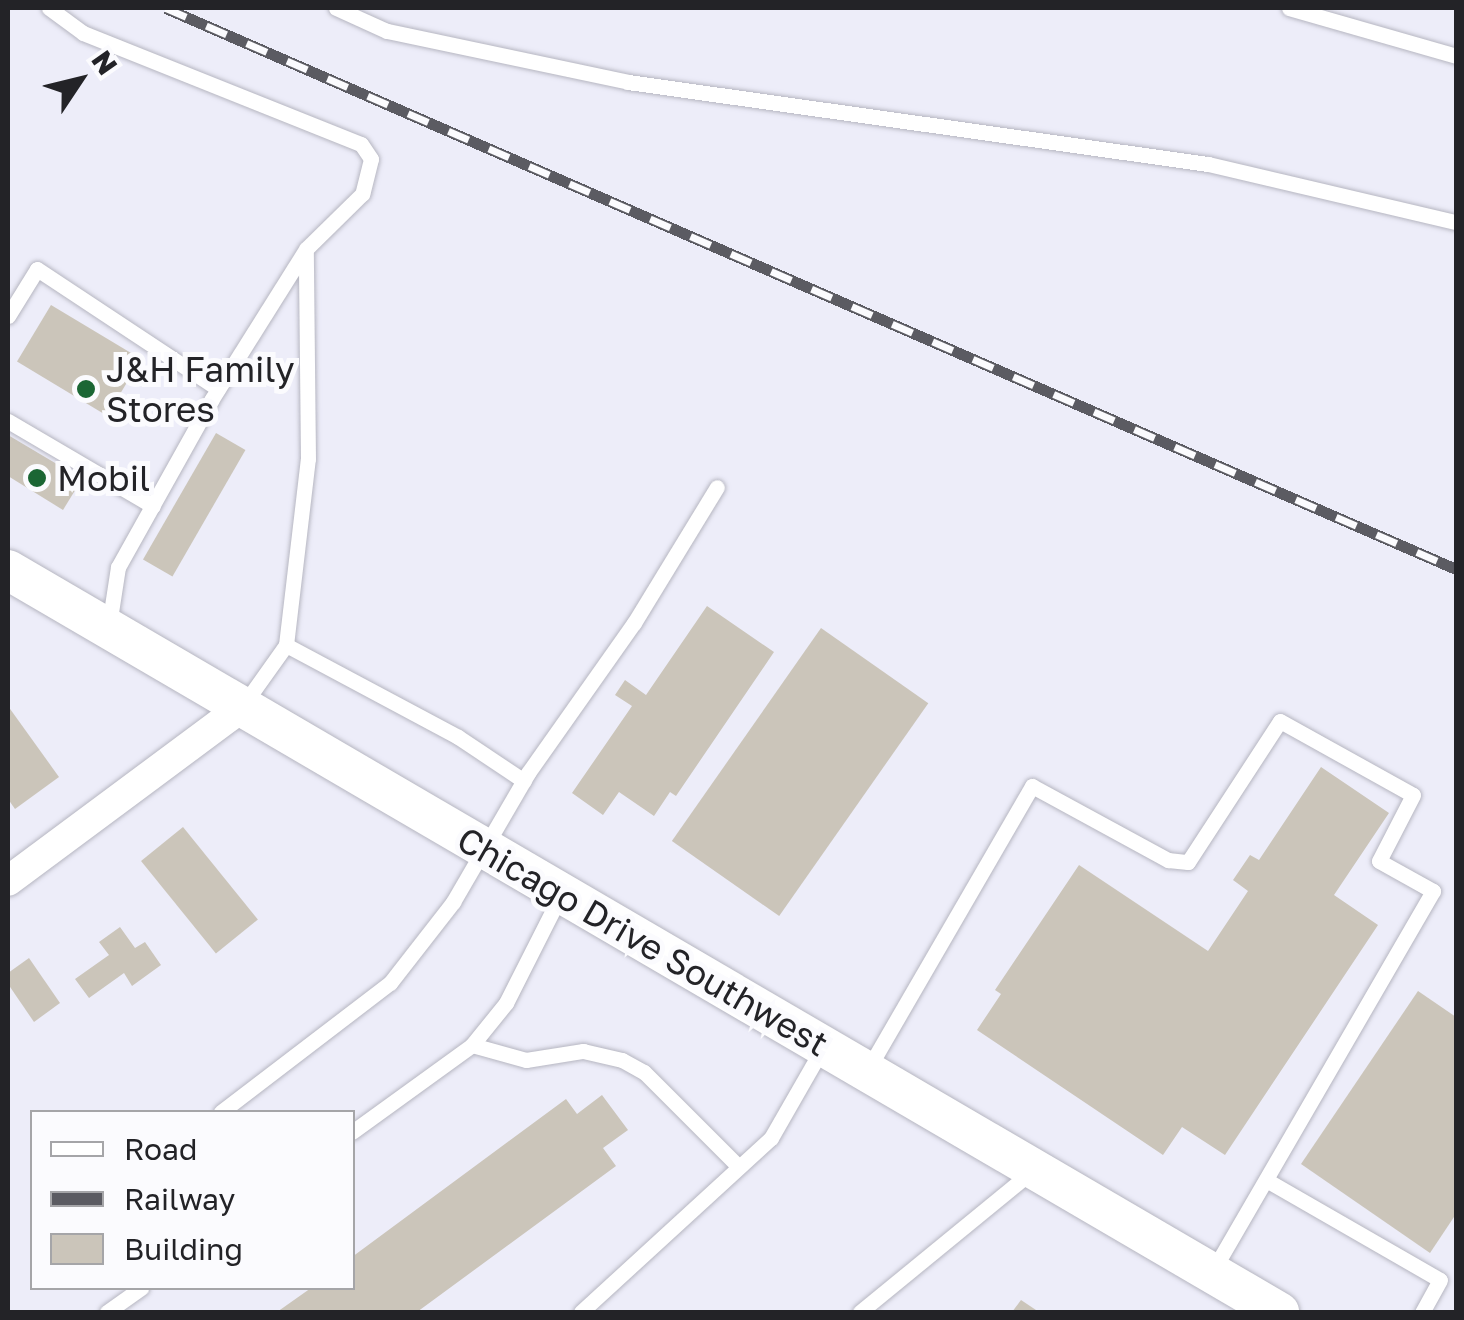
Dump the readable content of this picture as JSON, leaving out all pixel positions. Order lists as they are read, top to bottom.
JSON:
{
  "streets": {
    "main road": ["Chicago Drive Southwest"]
  },
  "places": ["J&H Family Stores", "Mobil"],
  "legend": ["Road", "Railway", "Building"],
  "north": "top right"
}
